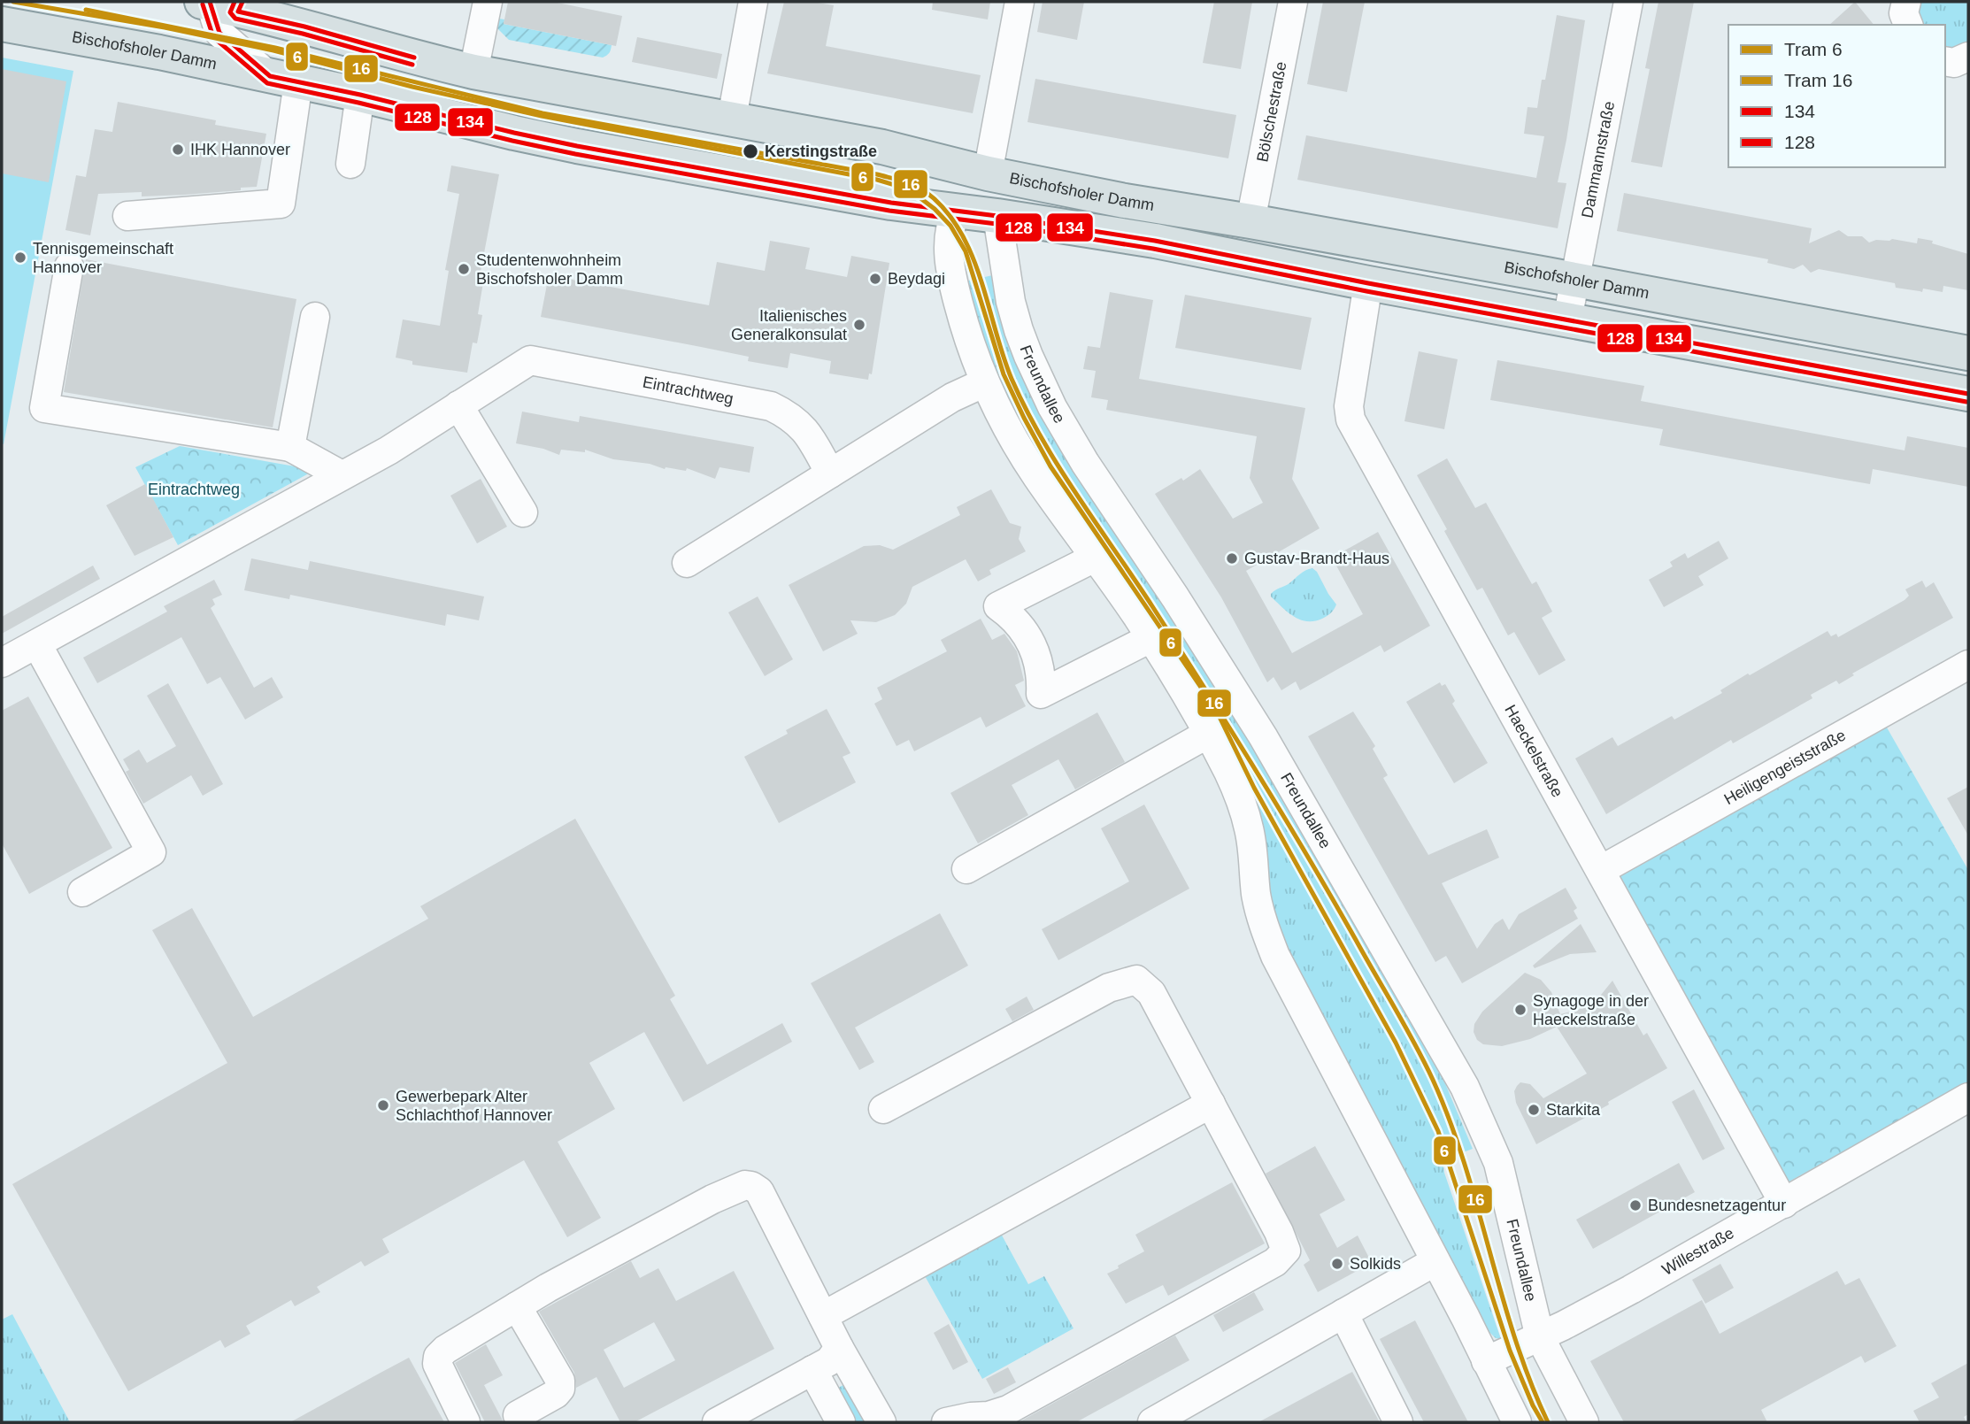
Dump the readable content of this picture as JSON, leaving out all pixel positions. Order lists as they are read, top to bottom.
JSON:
{
  "streets": {
    "main road": ["Bischofsholer Damm"],
    "street": [
      "Bölschestraße",
      "Dammannstraße",
      "Freundallee",
      "Eintrachtweg",
      "Haeckelstraße",
      "Heiligengeiststraße",
      "Willestraße"
    ]
  },
  "crossings": [
    ["Bischofsholer Damm", "Bölschestraße"],
    ["Bischofsholer Damm", "Dammannstraße"],
    ["Bischofsholer Damm", "Freundallee"],
    ["Bischofsholer Damm", "Haeckelstraße"],
    ["Freundallee", "Willestraße"],
    ["Haeckelstraße", "Heiligengeiststraße"],
    ["Haeckelstraße", "Willestraße"]
  ],
  "parks": ["Eintrachtweg"],
  "places": [
    "IHK Hannover",
    "Kerstingstraße",
    "Tennisgemeinschaft Hannover",
    "Studentenwohnheim Bischofsholer Damm",
    "Beydagi",
    "Italienisches Generalkonsulat",
    "Gustav-Brandt-Haus",
    "Synagoge in der Haeckelstraße",
    "Gewerbepark Alter Schlachthof Hannover",
    "Starkita",
    "Bundesnetzagentur",
    "Solkids"
  ],
  "lines": [
    "tram line 6",
    "transit line 134",
    "transit line 128",
    "tram line 16"
  ],
  "legend": [
    "Tram 6",
    "Tram 16",
    "134",
    "128"
  ]
}
